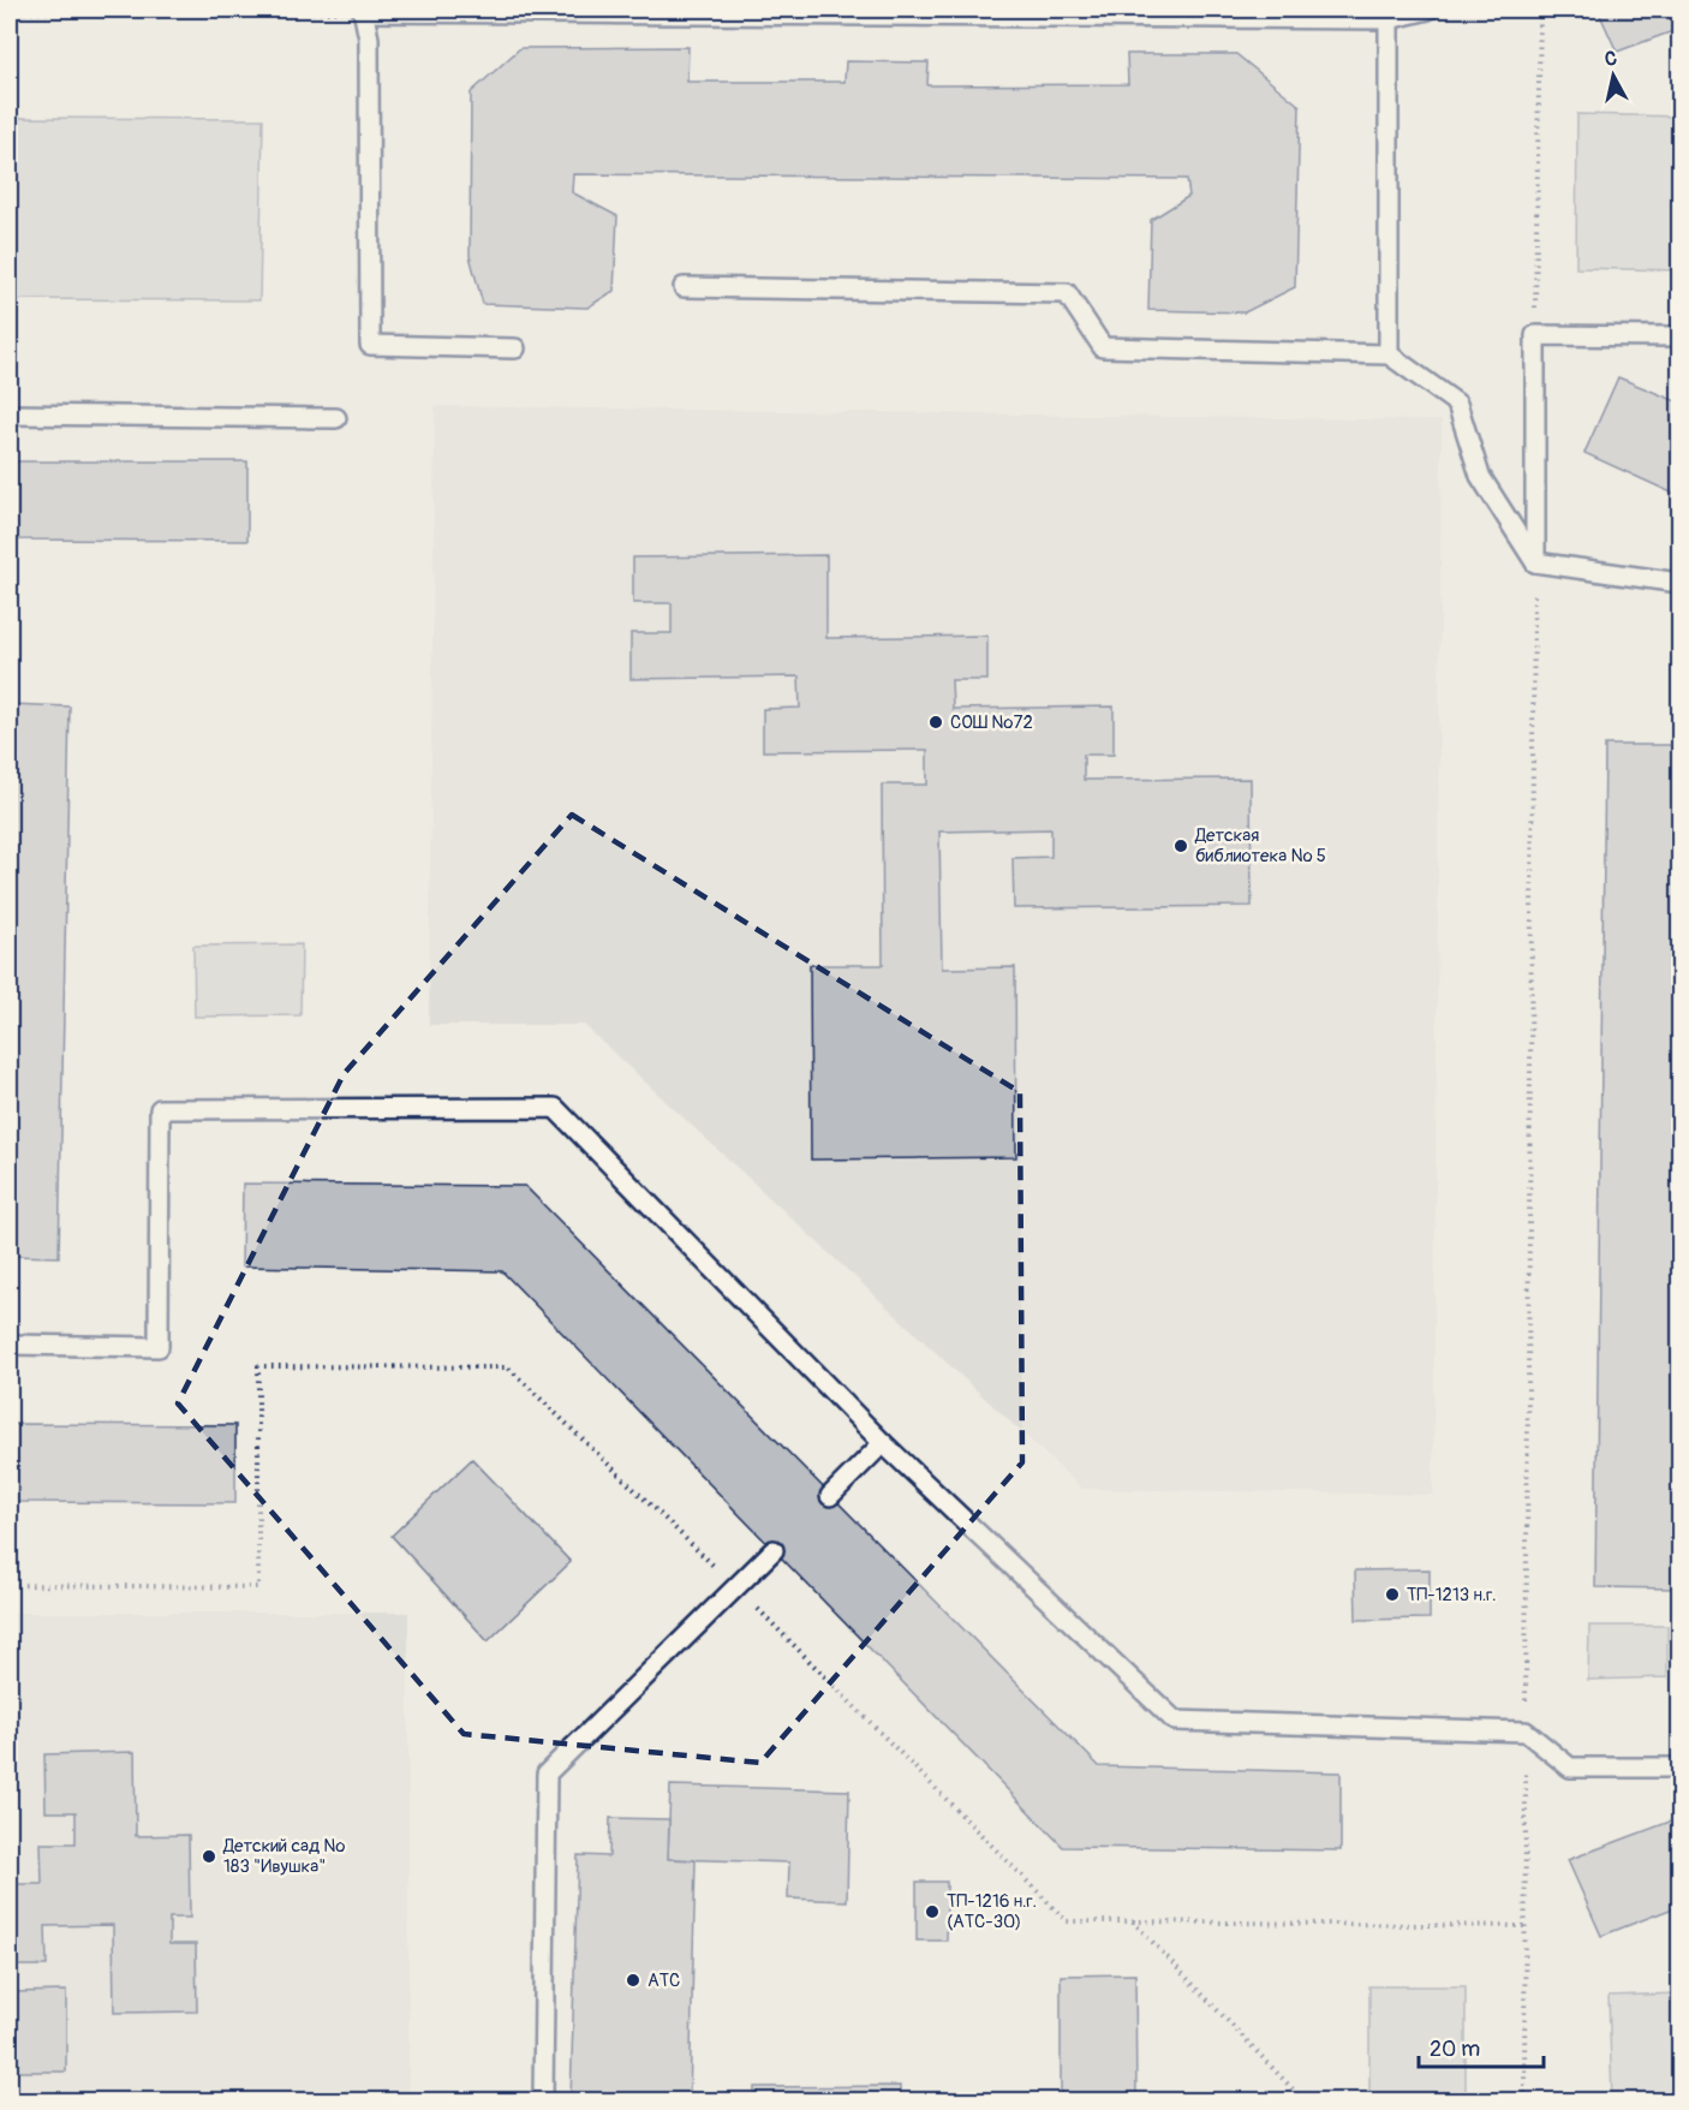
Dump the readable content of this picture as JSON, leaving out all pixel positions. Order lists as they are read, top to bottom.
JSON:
{
  "places": [
    "СОШ №72",
    "Детская библиотека № 5",
    "ТП-1213 н.г.",
    "Детский сад № 183 \"Ивушка\"",
    "ТП-1216 н.г. (АТС-30)",
    "АТС"
  ],
  "scale_bar": "20 m",
  "north": "top"
}
